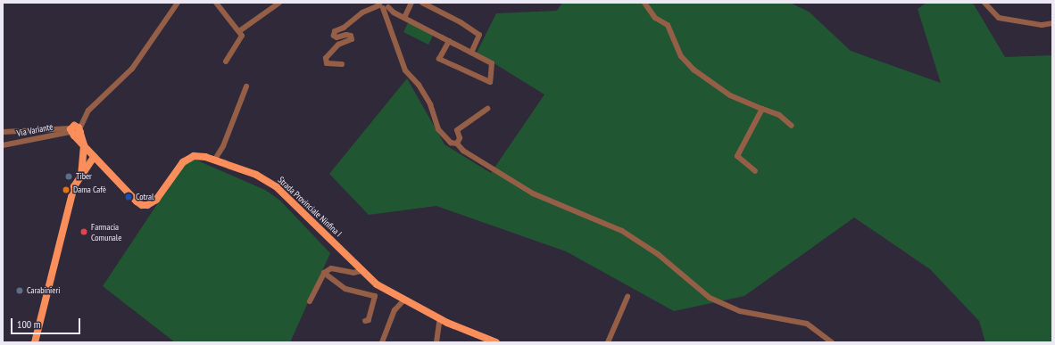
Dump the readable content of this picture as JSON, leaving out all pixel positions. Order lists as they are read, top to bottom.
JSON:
{
  "streets": {
    "main road": ["Strada Provinciale Ninfina I"],
    "street": ["Via Variante"]
  },
  "places": [
    "Tiber",
    "Dama Cafè",
    "Cotral",
    "Farmacia Comunale",
    "Carabinieri"
  ],
  "scale_bar": "100 m"
}
